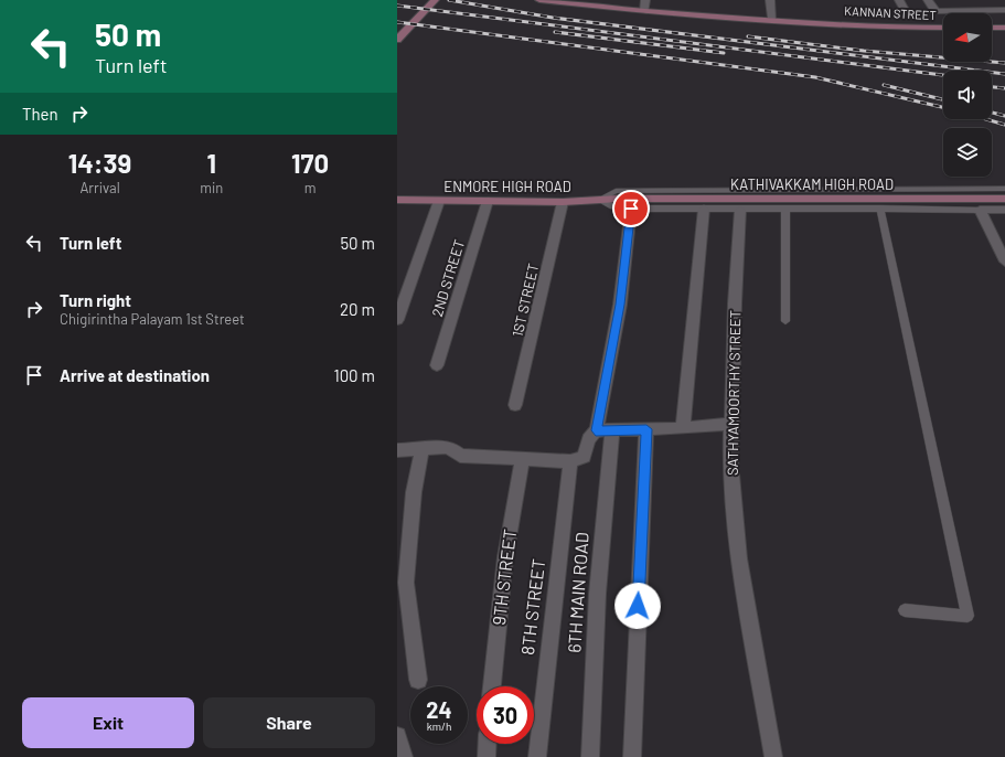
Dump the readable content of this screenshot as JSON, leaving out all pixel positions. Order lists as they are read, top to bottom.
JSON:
{
  "streets": {
    "street": [
      "KANNAN STREET",
      "KATHIVAKKAM HIGH ROAD",
      "ENMORE HIGH ROAD",
      "2ND STREET",
      "1ST STREET",
      "SATHYAMOORTHY STREET",
      "9TH STREET",
      "6TH MAIN ROAD",
      "8TH STREET"
    ]
  },
  "crossings": [
    ["KATHIVAKKAM HIGH ROAD", "ENMORE HIGH ROAD"],
    ["ENMORE HIGH ROAD", "2ND STREET"],
    ["ENMORE HIGH ROAD", "1ST STREET"]
  ],
  "north": "left",
  "page": {
    "turn": ["50 m", "Turn left"],
    "then": "Then",
    "eta": [
      "14:39",
      "Arrival",
      "1",
      "min",
      "170",
      "m"
    ],
    "list": [
      {
        "name": "Turn left",
        "value": "50 m"
      },
      {
        "name": "Turn right",
        "note": "Chigirintha Palayam 1st Street",
        "value": "20 m"
      },
      {
        "name": "Arrive at destination",
        "value": "100 m"
      }
    ],
    "speed": "24 km/h",
    "limit": "30",
    "buttons": ["Exit", "Share"]
  }
}
